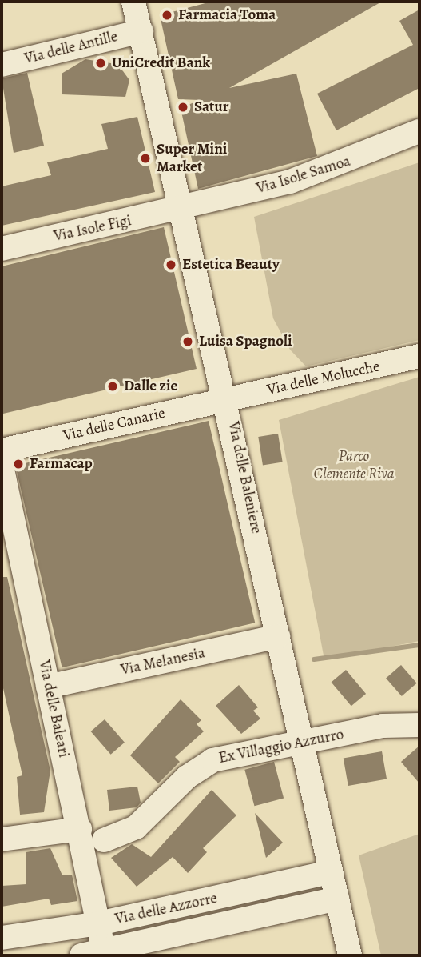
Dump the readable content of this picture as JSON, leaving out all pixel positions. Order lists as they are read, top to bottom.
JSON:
{
  "streets": {
    "street": [
      "Via delle Antille",
      "Via Isole Samoa",
      "Via Isole Figi",
      "Via delle Molucche",
      "Via delle Canarie",
      "Via delle Baleniere",
      "Via Melanesia",
      "Via delle Baleari",
      "Ex Villaggio Azzurro",
      "Via delle Azzorre"
    ]
  },
  "crossings": [
    ["Via delle Antille", "Via delle Baleniere"],
    ["Via Isole Samoa", "Via Isole Figi"],
    ["Via Isole Samoa", "Via delle Baleniere"],
    ["Via Isole Figi", "Via delle Baleniere"],
    ["Via delle Molucche", "Via delle Canarie"],
    ["Via delle Molucche", "Via delle Baleniere"],
    ["Via delle Canarie", "Via delle Baleniere"],
    ["Via delle Baleniere", "Via Melanesia"],
    ["Via delle Baleniere", "Ex Villaggio Azzurro"],
    ["Via delle Baleniere", "Via delle Azzorre"],
    ["Via Melanesia", "Via delle Baleari"],
    ["Via delle Baleari", "Via delle Azzorre"]
  ],
  "parks": ["Parco Clemente Riva"],
  "places": [
    "Farmacia Toma",
    "UniCredit Bank",
    "Satur",
    "Super Mini Market",
    "Estetica Beauty",
    "Luisa Spagnoli",
    "Dalle zie",
    "Farmacap"
  ]
}
